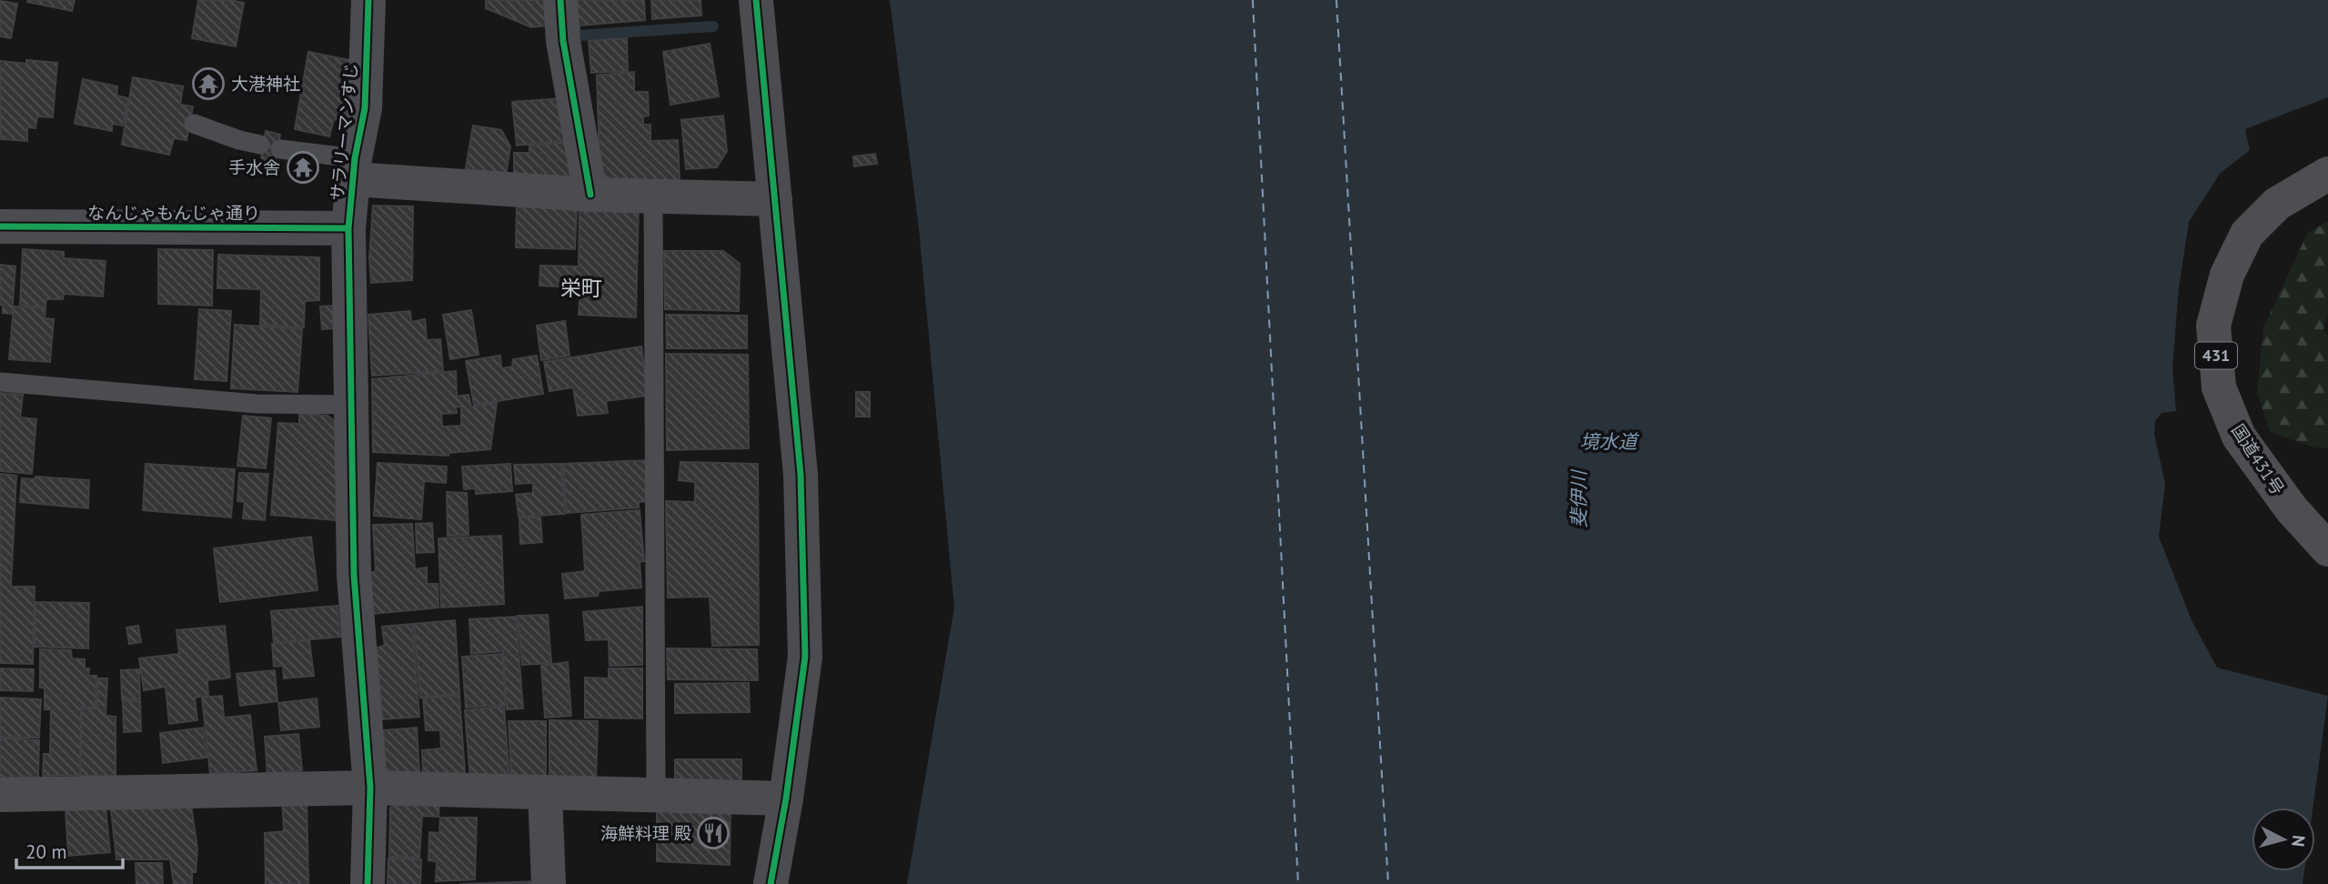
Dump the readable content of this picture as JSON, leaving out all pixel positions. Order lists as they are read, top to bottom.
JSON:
{
  "streets": {
    "highway": ["431", "国道431号"],
    "street": ["サラリーマンすじ", "なんじゃもんじゃ通り"]
  },
  "crossings": [
    ["サラリーマンすじ", "なんじゃもんじゃ通り"]
  ],
  "districts": ["栄町"],
  "water": ["境水道", "斐伊川"],
  "places": {
    "temple": ["大港神社", "手水舎"],
    "restaurant": ["海鮮料理 殿"]
  },
  "scale_bar": "20 m",
  "north": "right"
}
